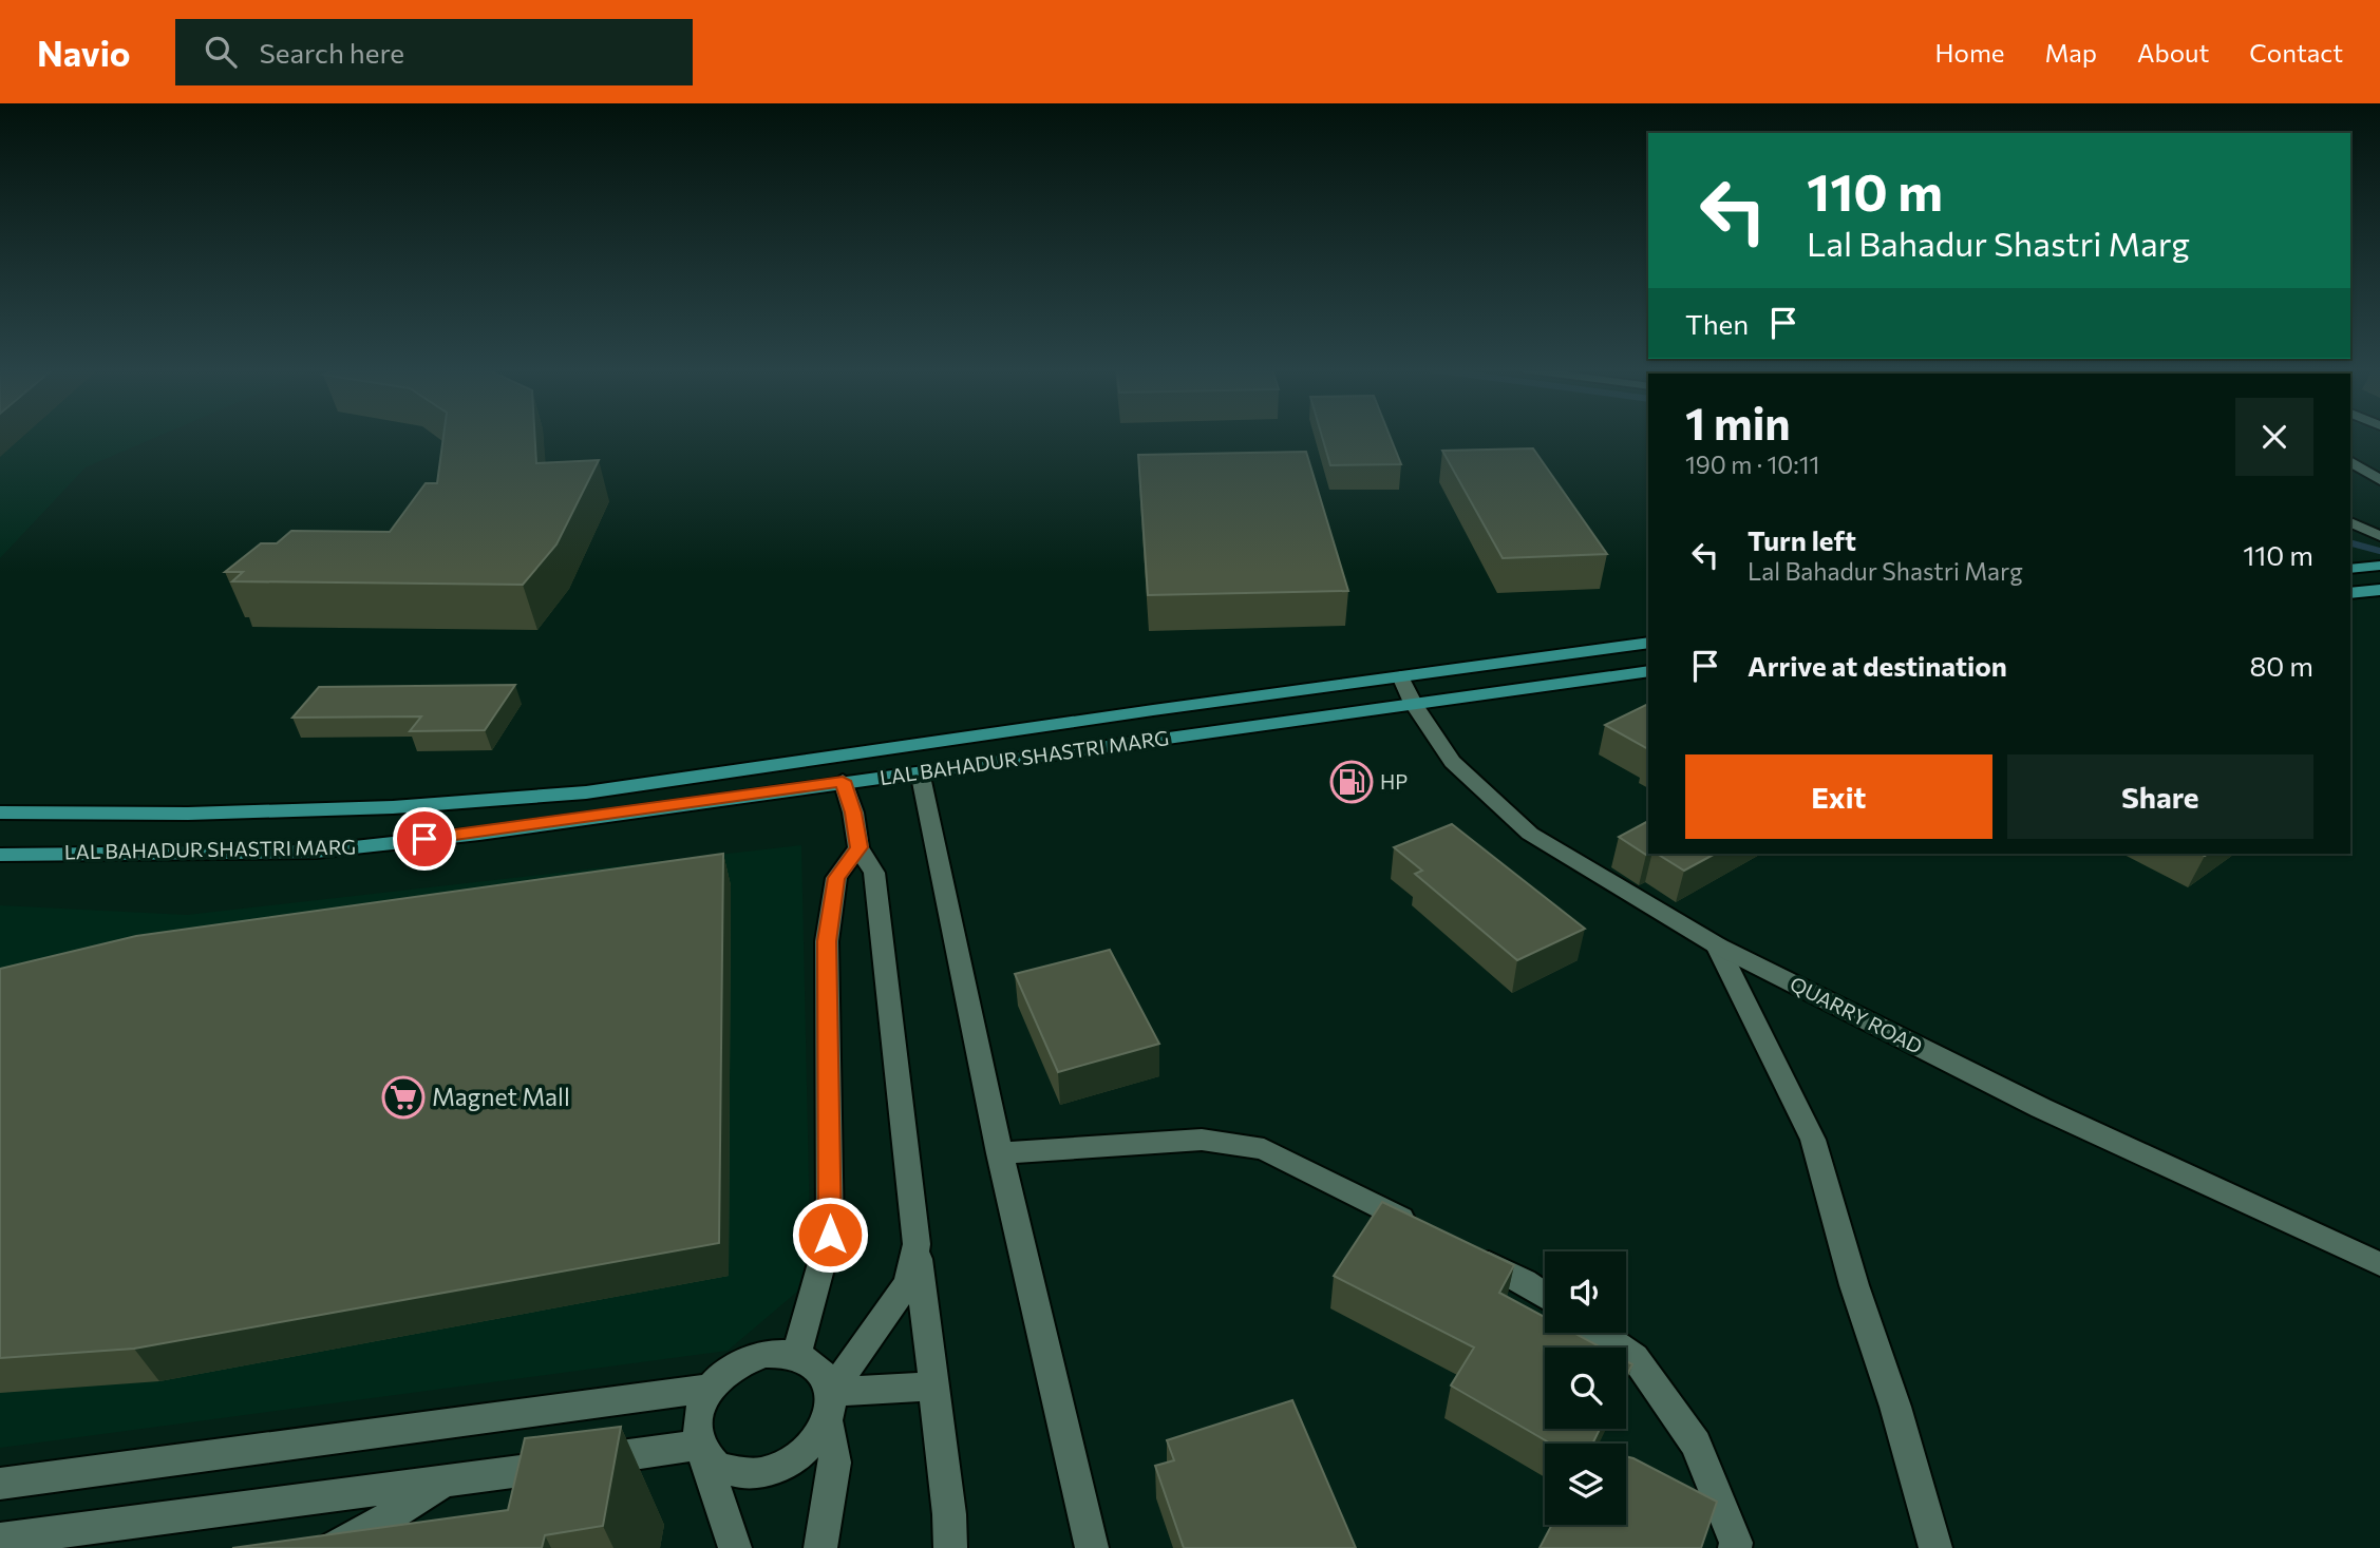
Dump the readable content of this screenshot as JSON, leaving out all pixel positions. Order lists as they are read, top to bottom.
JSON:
{
  "streets": {
    "main road": ["LAL BAHADUR SHASTRI MARG"],
    "street": ["QUARRY ROAD"]
  },
  "crossings": [
    ["LAL BAHADUR SHASTRI MARG", "QUARRY ROAD"]
  ],
  "places": {
    "fuel station": ["HP"],
    "supermarket": ["Magnet Mall"]
  },
  "page": {
    "header": "Navio",
    "search": "Search here",
    "nav": [
      "Home",
      "Map",
      "About",
      "Contact"
    ],
    "turn": ["110 m", "Lal Bahadur Shastri Marg"],
    "then": "Then",
    "heading": ["1 min", "190 m · 10:11"],
    "list": [
      {
        "name": "Turn left",
        "note": "Lal Bahadur Shastri Marg",
        "value": "110 m"
      },
      {
        "name": "Arrive at destination",
        "value": "80 m"
      }
    ],
    "buttons": ["Exit", "Share"]
  }
}
